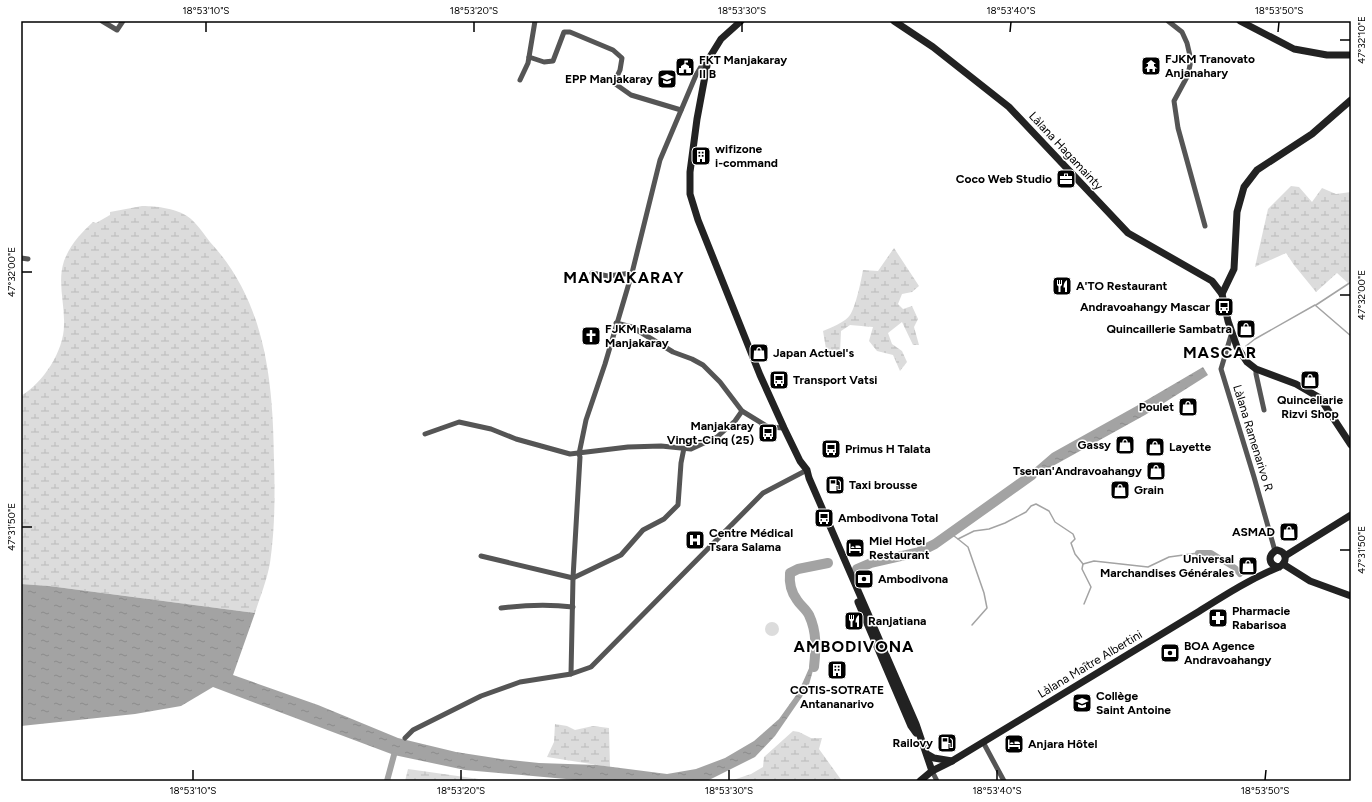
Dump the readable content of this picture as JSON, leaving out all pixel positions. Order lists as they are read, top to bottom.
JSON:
{
  "streets": {
    "main road": ["Làlana Hagamainty", "Làlana Maître Albertini"],
    "street": ["Làlana Ramenarivo R"]
  },
  "crossings": [
    ["Làlana Ramenarivo R", "Làlana Maître Albertini"]
  ],
  "districts": ["MANJAKARAY", "MASCAR", "AMBODIVONA"],
  "places": {
    "temple": ["FJKM Tranovato Anjanahary"],
    "public building": ["FKT Manjakaray II B"],
    "school or university": ["EPP Manjakaray", "Collège Saint Antoine"],
    "building": ["wifizone i-command", "COTIS-SOTRATE Antananarivo"],
    "office": ["Coco Web Studio"],
    "restaurant": ["A'TO Restaurant", "Ranjatiana"],
    "bus stop": [
      "Andravoahangy Mascar",
      "Transport Vatsi",
      "Manjakaray Vingt-Cinq (25)",
      "Primus H Talata",
      "Ambodivona Total"
    ],
    "shop": [
      "Quincaillerie Sambatra",
      "Japan Actuel's",
      "Quincellarie Rizvi Shop",
      "Poulet",
      "Gassy",
      "Layette",
      "Tsenan'Andravoahangy",
      "Grain",
      "ASMAD",
      "Universal Marchandises Générales"
    ],
    "church": ["FJKM Rasalama Manjakaray"],
    "fuel station": ["Taxi brousse", "Railovy"],
    "hospital": ["Centre Médical Tsara Salama"],
    "hotel": ["Miel Hotel Restaurant", "Anjara Hôtel"],
    "bank": ["Ambodivona", "BOA Agence Andravoahangy"],
    "pharmacy": ["Pharmacie Rabarisoa"]
  },
  "coordinates": [
    "18°53'10\"S",
    "18°53'20\"S",
    "18°53'30\"S",
    "18°53'40\"S",
    "18°53'50\"S",
    "47°32'10\"E",
    "47°32'00\"E",
    "47°31'50\"E"
  ]
}
